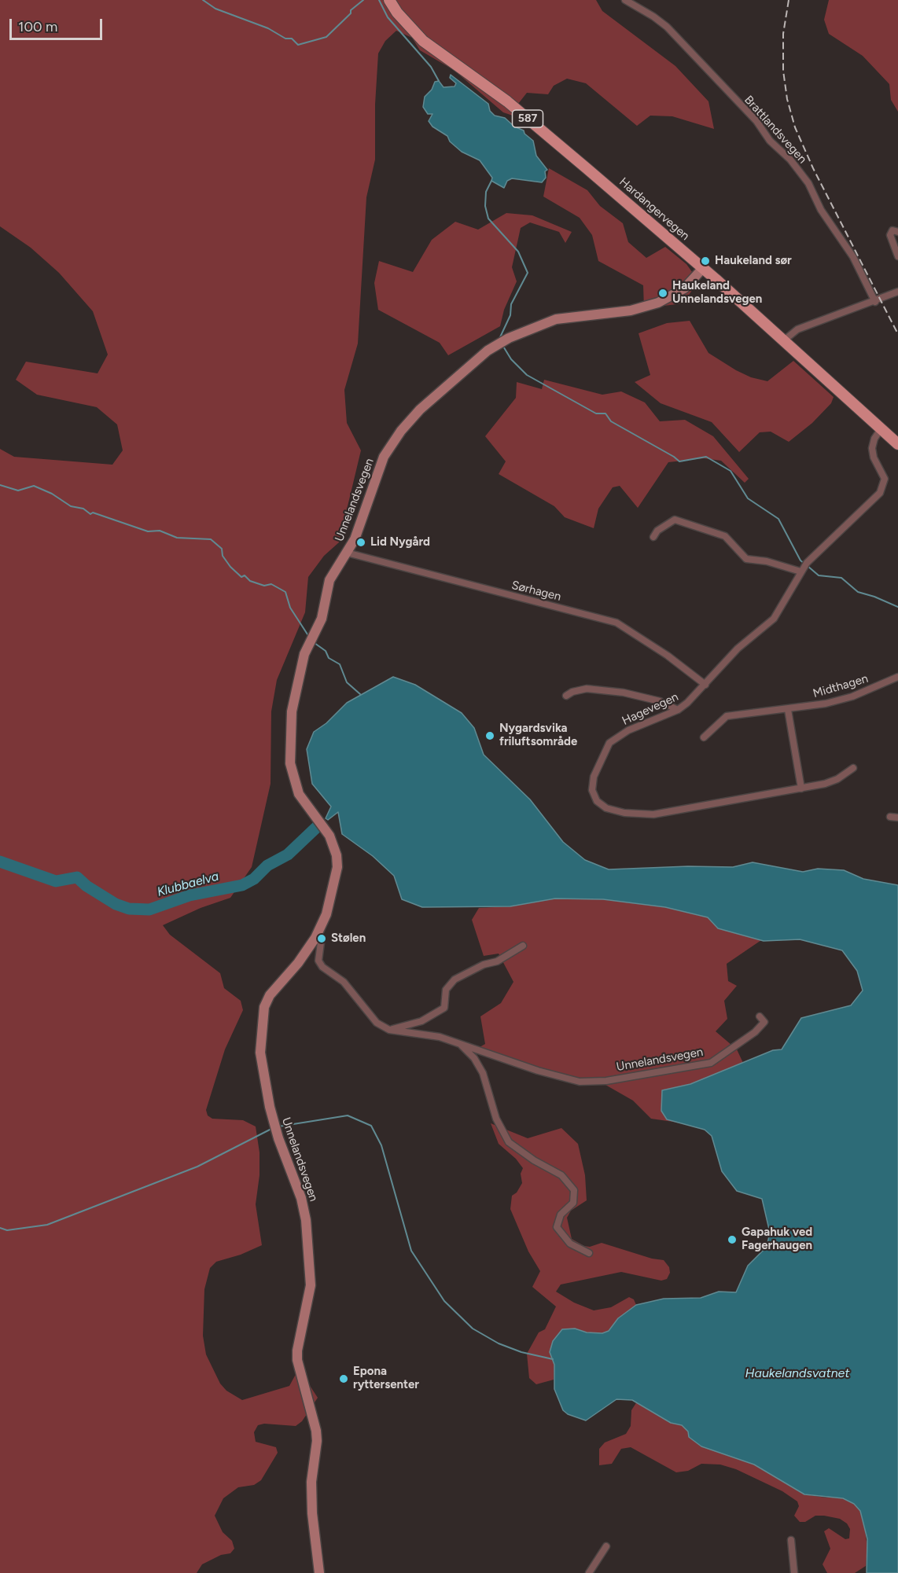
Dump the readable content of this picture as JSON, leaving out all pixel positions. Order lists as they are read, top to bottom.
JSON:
{
  "streets": {
    "main road": ["587", "Hardangervegen", "Unnelandsvegen"],
    "street": [
      "Brattlandsvegen",
      "Sørhagen",
      "Midthagen",
      "Hagevegen"
    ]
  },
  "crossings": [
    ["Hardangervegen", "Unnelandsvegen"],
    ["Hardangervegen", "Hagevegen"],
    ["Unnelandsvegen", "Sørhagen"],
    ["Sørhagen", "Hagevegen"]
  ],
  "water": ["Klubbaelva", "Haukelandsvatnet"],
  "places": [
    "Haukeland sør",
    "Haukeland Unnelandsvegen",
    "Lid Nygård",
    "Nygardsvika friluftsområde",
    "Stølen",
    "Gapahuk ved Fagerhaugen",
    "Epona ryttersenter"
  ],
  "scale_bar": "100 m"
}
